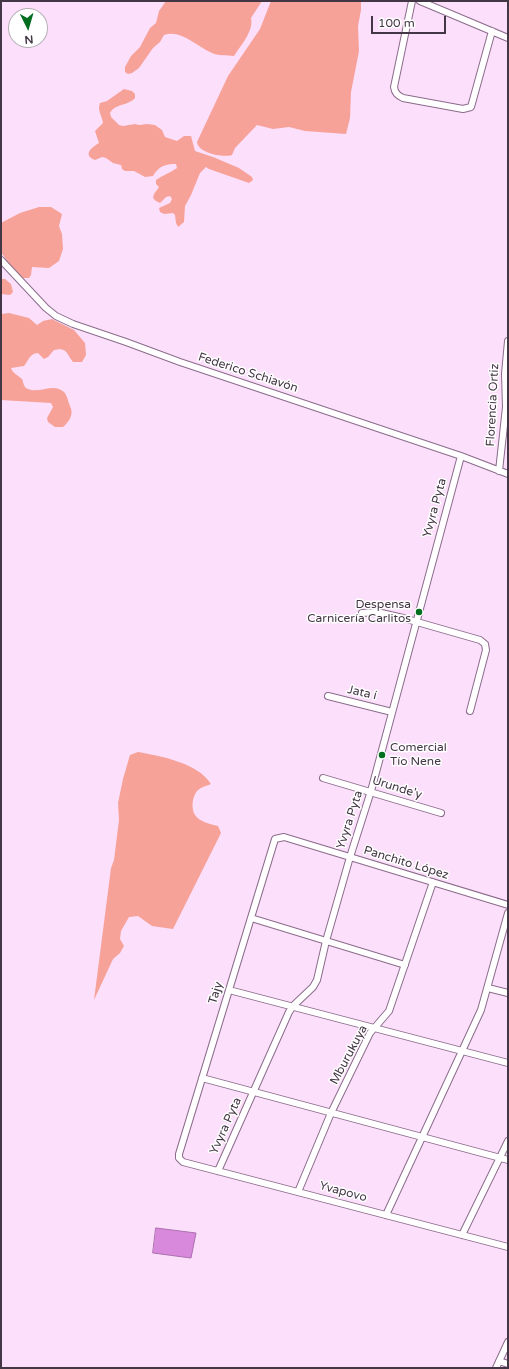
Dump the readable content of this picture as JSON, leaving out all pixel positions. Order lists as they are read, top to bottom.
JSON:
{
  "streets": {
    "street": [
      "Federico Schiavón",
      "Florencia Ortiz",
      "Yvyra Pyta",
      "Jata í",
      "Urunde'y",
      "Panchito López",
      "Tajy",
      "Mburukuya",
      "Yvapovo"
    ]
  },
  "crossings": [
    ["Federico Schiavón", "Florencia Ortiz"],
    ["Federico Schiavón", "Yvyra Pyta"],
    ["Yvyra Pyta", "Jata í"],
    ["Yvyra Pyta", "Urunde'y"],
    ["Yvyra Pyta", "Panchito López"],
    ["Yvyra Pyta", "Yvapovo"],
    ["Panchito López", "Tajy"],
    ["Panchito López", "Mburukuya"],
    ["Tajy", "Yvapovo"],
    ["Mburukuya", "Yvapovo"]
  ],
  "places": ["Despensa Carnicería Carlitos", "Comercial Tío Nene"],
  "scale_bar": "100 m",
  "north": "bottom"
}
